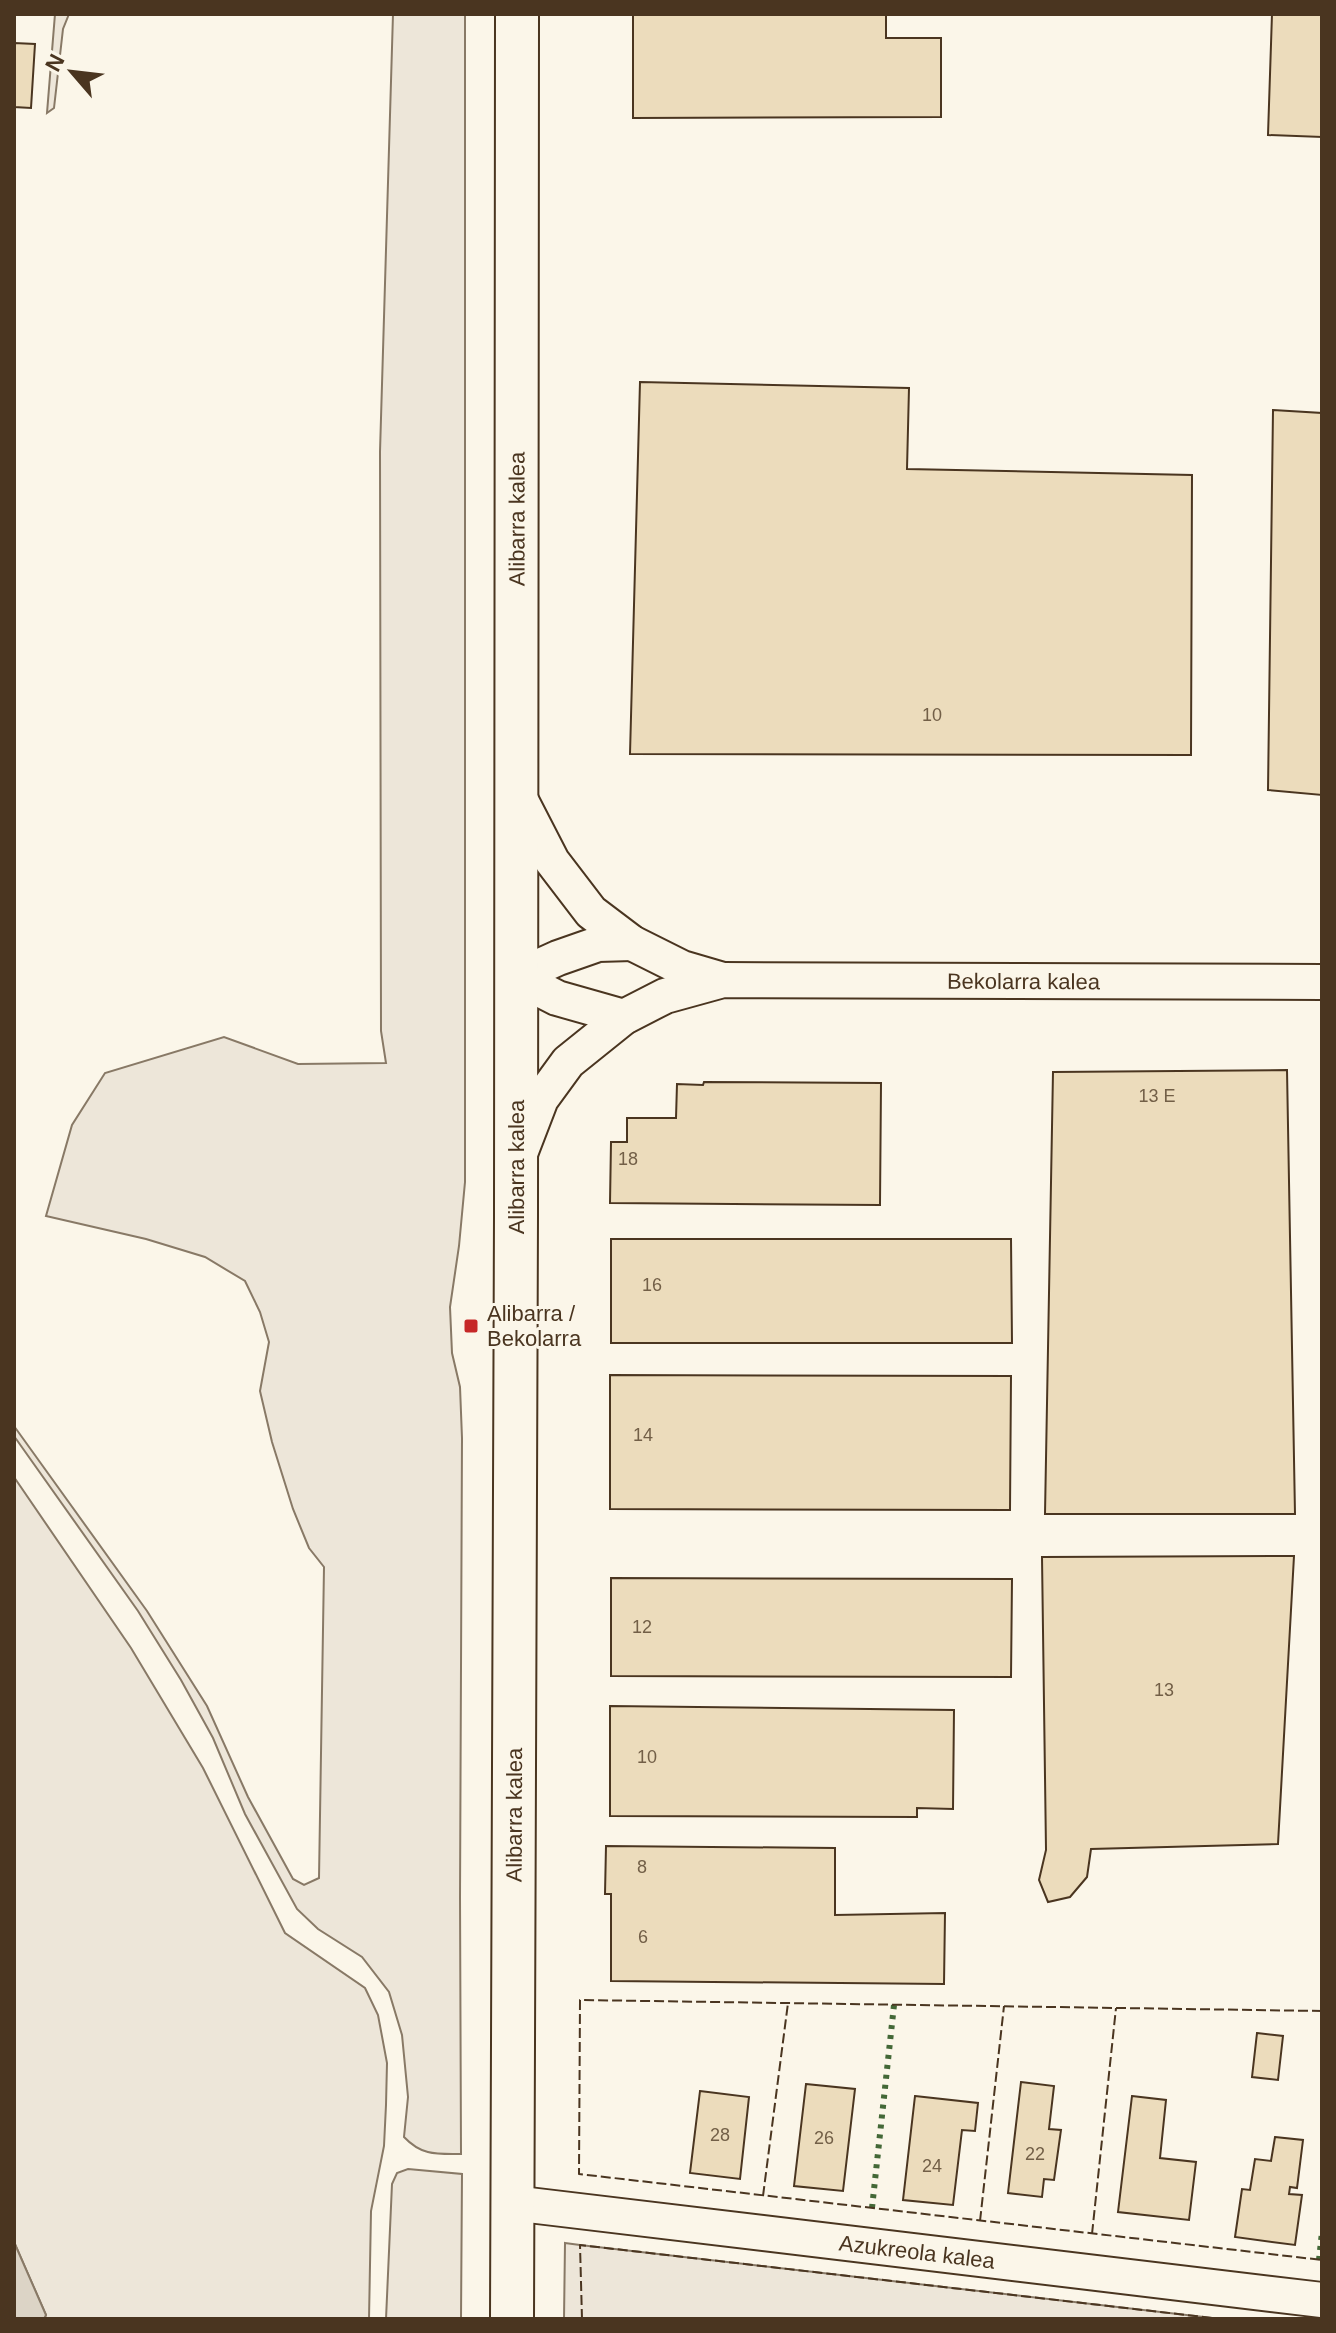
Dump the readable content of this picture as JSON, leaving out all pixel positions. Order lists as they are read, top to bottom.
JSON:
{
  "streets": {
    "street": ["Alibarra kalea", "Bekolarra kalea", "Azukreola kalea"]
  },
  "crossings": [
    ["Alibarra kalea", "Bekolarra kalea"],
    ["Alibarra kalea", "Azukreola kalea"]
  ],
  "places": {
    "transit": ["Alibarra / Bekolarra"]
  },
  "house_numbers": [
    "10",
    "13 E",
    "18",
    "16",
    "14",
    "12",
    "13",
    "10",
    "8",
    "6",
    "28",
    "26",
    "22",
    "24"
  ],
  "north": "top left"
}
